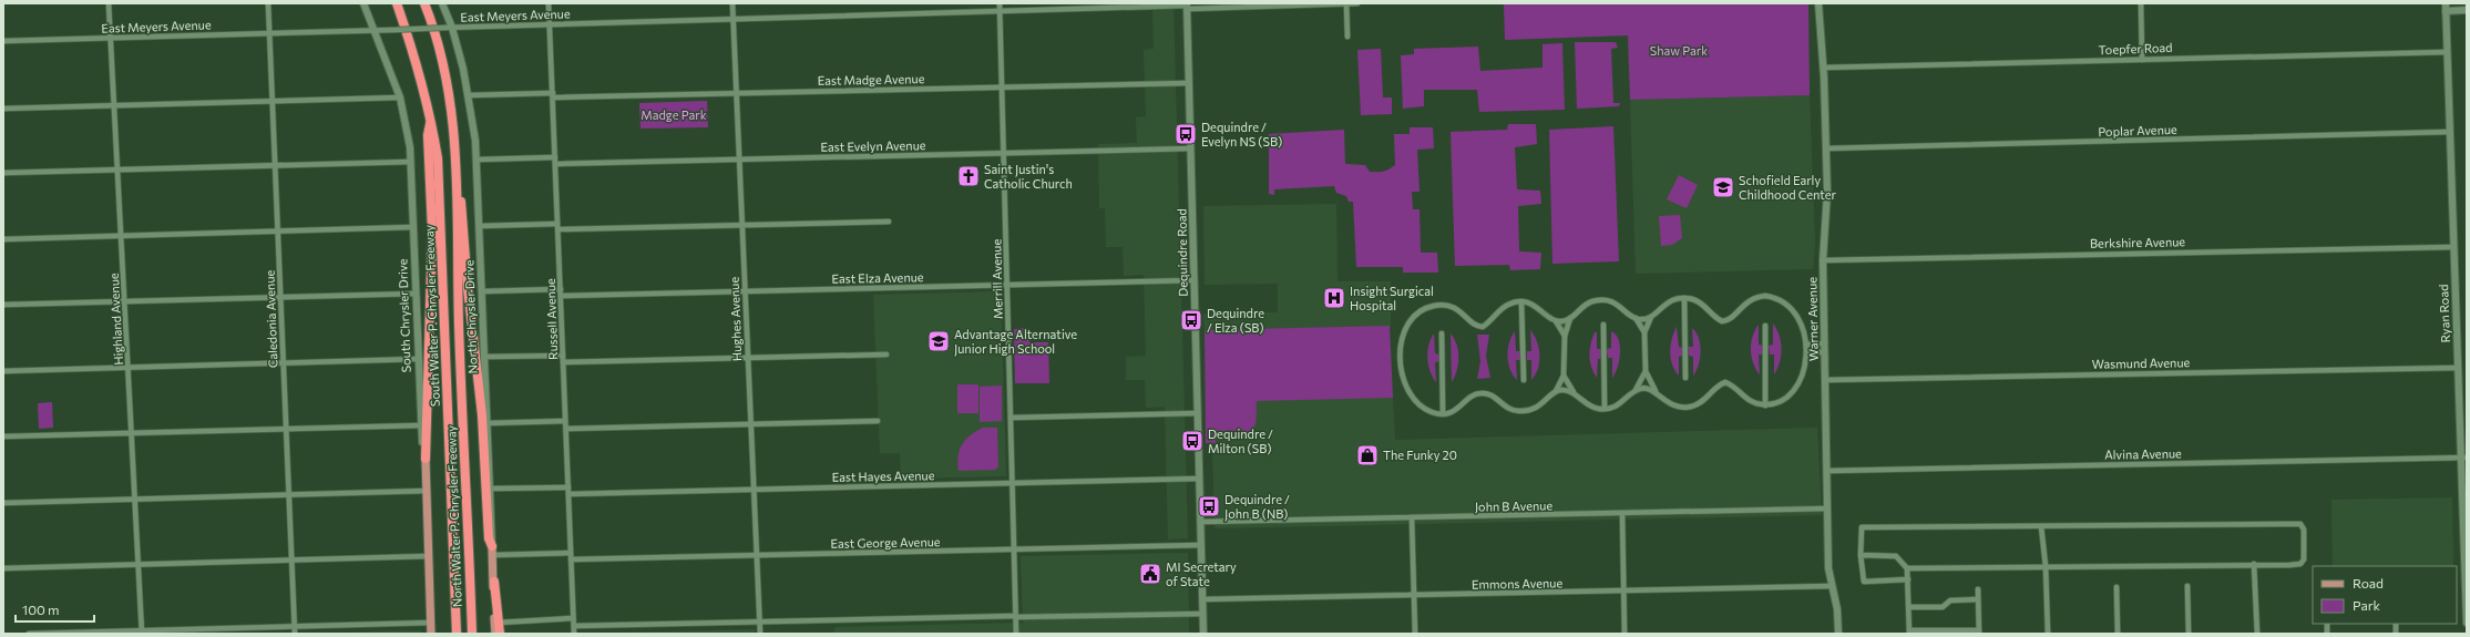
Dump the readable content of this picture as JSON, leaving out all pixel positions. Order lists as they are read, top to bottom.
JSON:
{
  "streets": {
    "highway": ["South Walter P. Chrysler Freeway", "North Walter P. Chrysler Freeway"],
    "main road": [
      "Dequindre Road",
      "Ryan Road",
      "South Chrysler Drive",
      "North Chrysler Drive",
      "Warner Avenue"
    ],
    "street": [
      "East Meyers Avenue",
      "Toepfer Road",
      "East Madge Avenue",
      "Poplar Avenue",
      "East Evelyn Avenue",
      "Berkshire Avenue",
      "East Elza Avenue",
      "Merrill Avenue",
      "Highland Avenue",
      "Caledonia Avenue",
      "Russell Avenue",
      "Hughes Avenue",
      "Wasmund Avenue",
      "Alvina Avenue",
      "East Hayes Avenue",
      "John B Avenue",
      "East George Avenue",
      "Emmons Avenue"
    ]
  },
  "crossings": [
    ["East Meyers Avenue", "Dequindre Road"],
    ["East Meyers Avenue", "Merrill Avenue"],
    ["East Meyers Avenue", "South Chrysler Drive"],
    ["East Meyers Avenue", "North Chrysler Drive"],
    ["East Meyers Avenue", "Highland Avenue"],
    ["East Meyers Avenue", "Caledonia Avenue"],
    ["East Meyers Avenue", "Russell Avenue"],
    ["East Meyers Avenue", "Hughes Avenue"],
    ["Toepfer Road", "Ryan Road"],
    ["Toepfer Road", "Warner Avenue"],
    ["East Madge Avenue", "Dequindre Road"],
    ["East Madge Avenue", "Merrill Avenue"],
    ["East Madge Avenue", "North Chrysler Drive"],
    ["East Madge Avenue", "Russell Avenue"],
    ["East Madge Avenue", "Hughes Avenue"],
    ["Poplar Avenue", "Ryan Road"],
    ["Poplar Avenue", "Warner Avenue"],
    ["East Evelyn Avenue", "Dequindre Road"],
    ["East Evelyn Avenue", "Merrill Avenue"],
    ["East Evelyn Avenue", "Russell Avenue"],
    ["East Evelyn Avenue", "Hughes Avenue"],
    ["Berkshire Avenue", "Ryan Road"],
    ["Berkshire Avenue", "Warner Avenue"],
    ["Dequindre Road", "East Elza Avenue"],
    ["Dequindre Road", "East Hayes Avenue"],
    ["Dequindre Road", "John B Avenue"],
    ["Dequindre Road", "East George Avenue"],
    ["Dequindre Road", "Emmons Avenue"],
    ["East Elza Avenue", "Merrill Avenue"],
    ["East Elza Avenue", "Russell Avenue"],
    ["East Elza Avenue", "Hughes Avenue"],
    ["Merrill Avenue", "East Hayes Avenue"],
    ["Merrill Avenue", "East George Avenue"],
    ["Ryan Road", "Wasmund Avenue"],
    ["Ryan Road", "Alvina Avenue"],
    ["Russell Avenue", "East Hayes Avenue"],
    ["Russell Avenue", "East George Avenue"],
    ["Hughes Avenue", "East Hayes Avenue"],
    ["Hughes Avenue", "East George Avenue"],
    ["Warner Avenue", "Wasmund Avenue"],
    ["Warner Avenue", "Alvina Avenue"],
    ["Warner Avenue", "John B Avenue"],
    ["Warner Avenue", "Emmons Avenue"]
  ],
  "parks": ["Shaw Park", "Madge Park"],
  "places": {
    "bus stop": [
      "Dequindre / Evelyn NS (SB)",
      "Dequindre / Elza (SB)",
      "Dequindre / Milton (SB)",
      "Dequindre / John B (NB)"
    ],
    "church": ["Saint Justin's Catholic Church"],
    "school or university": ["Schofield Early Childhood Center", "Advantage Alternative Junior High School"],
    "hospital": ["Insight Surgical Hospital"],
    "shop": ["The Funky 20"],
    "public building": ["MI Secretary of State"]
  },
  "legend": ["Road", "Park"],
  "scale_bar": "100 m"
}
